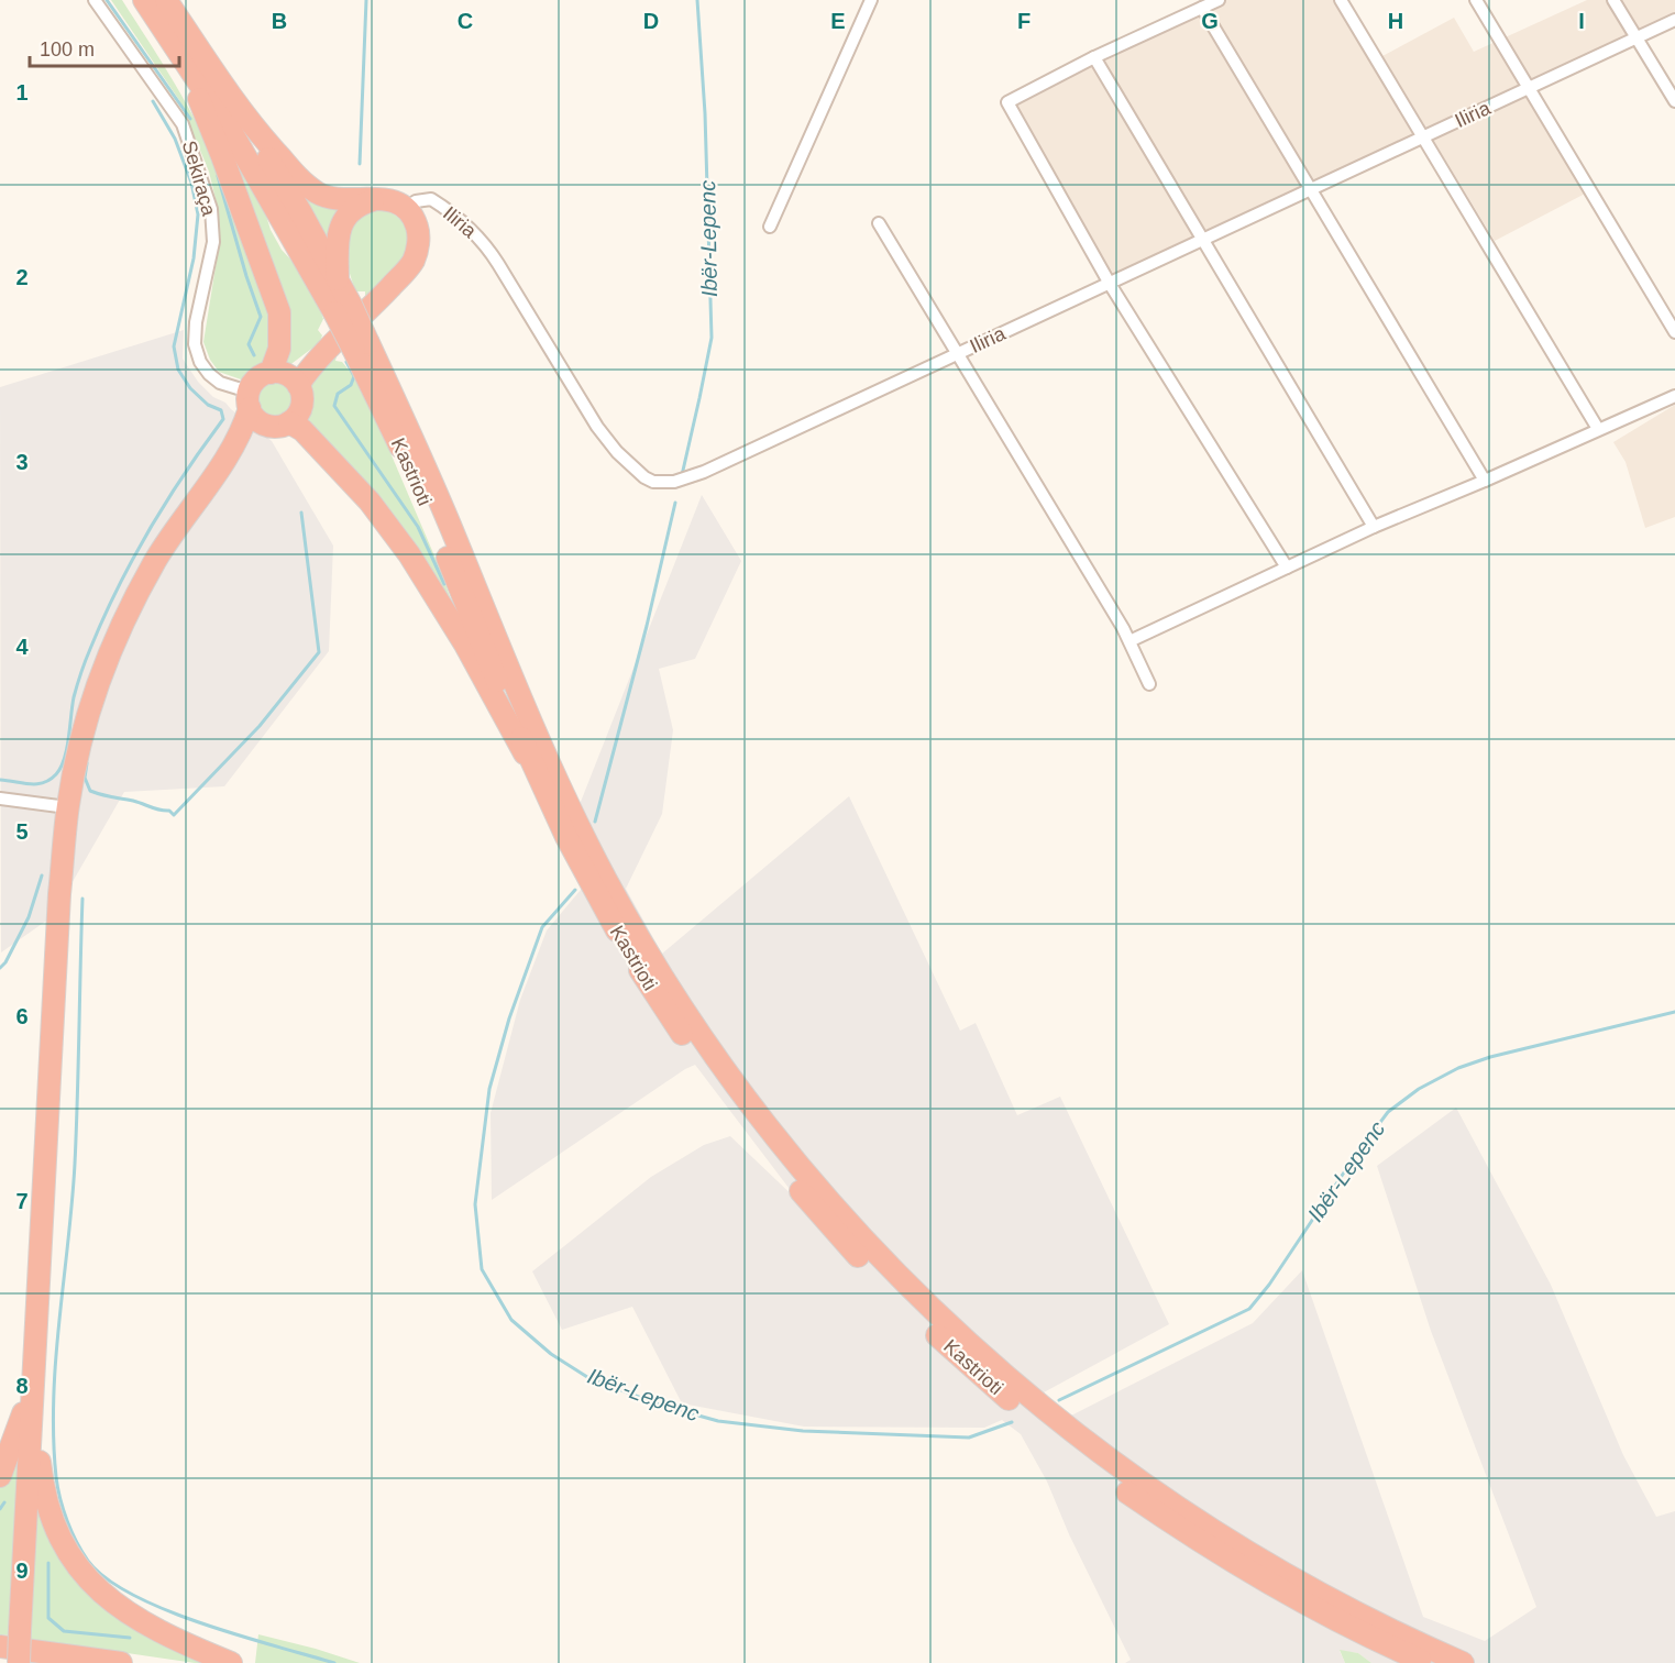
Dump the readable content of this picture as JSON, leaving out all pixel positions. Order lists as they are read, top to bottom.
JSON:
{
  "streets": {
    "highway": ["Kastrioti"],
    "street": ["Iliria", "Sekiraça"]
  },
  "water": ["Ibër-Lepenc"],
  "scale_bar": "100 m",
  "grid": {
    "columns": [
      "B",
      "C",
      "D",
      "E",
      "F",
      "G",
      "H",
      "I"
    ],
    "rows": [
      "1",
      "2",
      "3",
      "4",
      "5",
      "6",
      "7",
      "8",
      "9"
    ]
  }
}
